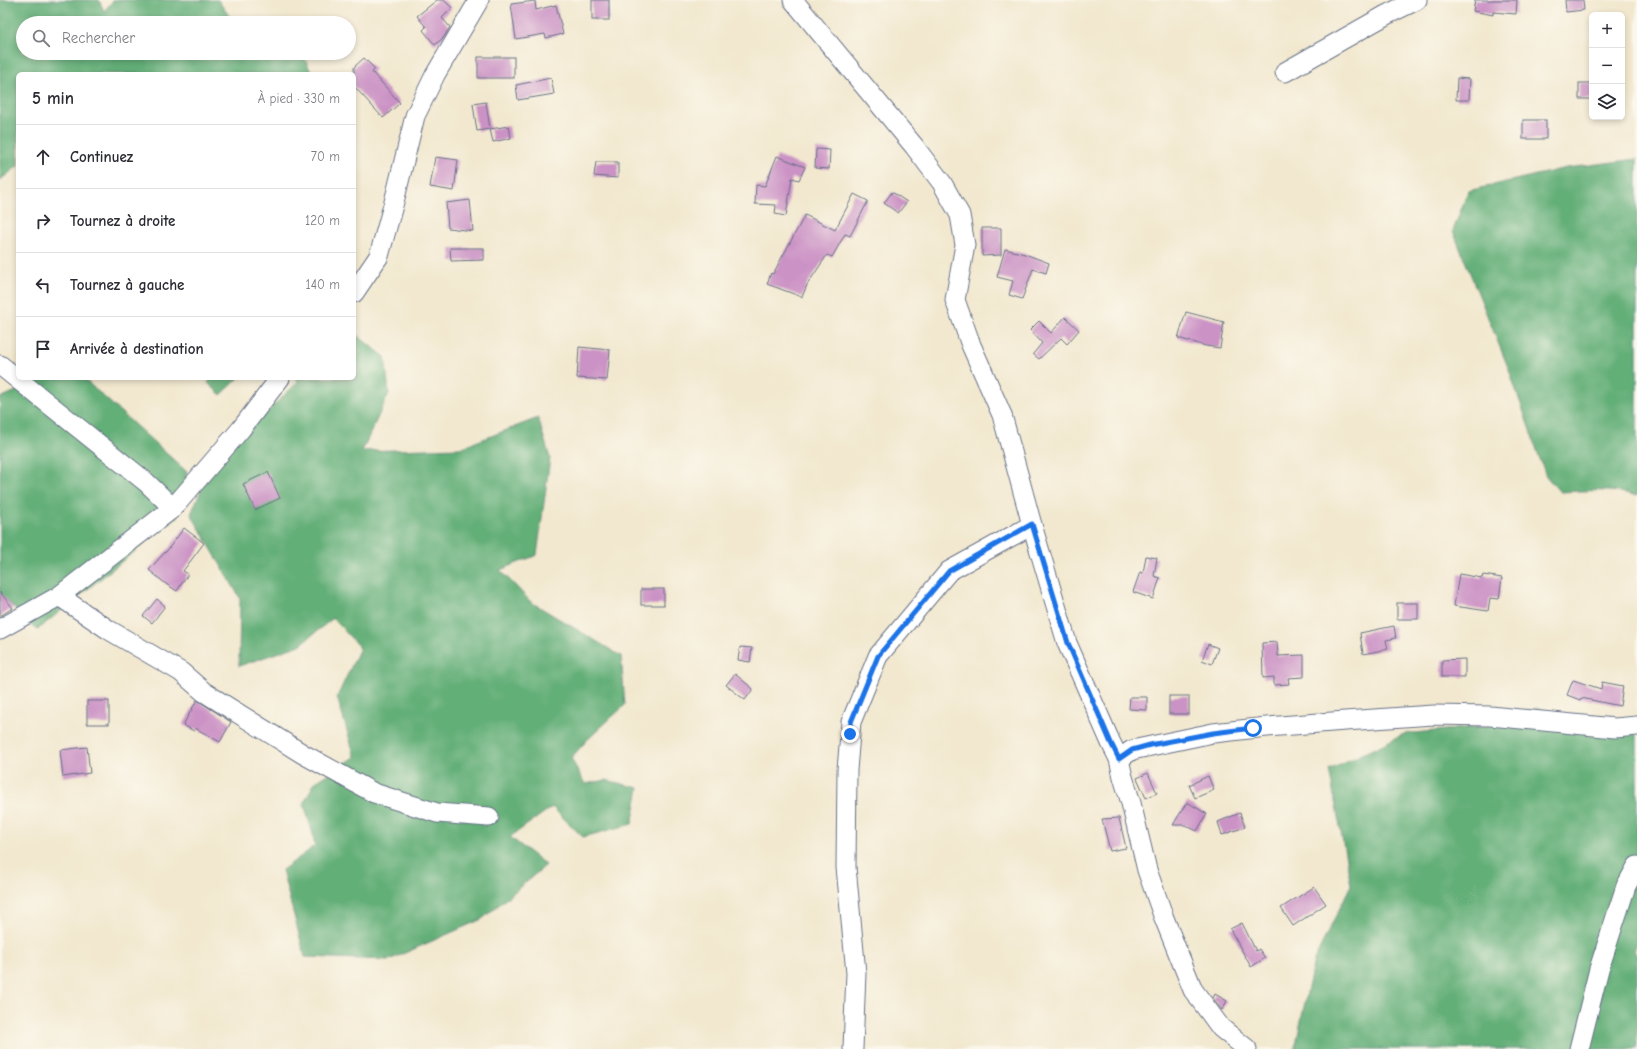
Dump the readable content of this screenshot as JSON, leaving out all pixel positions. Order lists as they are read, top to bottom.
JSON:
{
  "page": {
    "map_buttons": ["+", "−"],
    "search": "Rechercher",
    "heading": ["5 min", "À pied · 330 m"],
    "list": [
      ["Continuez", "70 m"],
      ["Tournez à droite", "120 m"],
      ["Tournez à gauche", "140 m"],
      "Arrivée à destination"
    ]
  }
}
